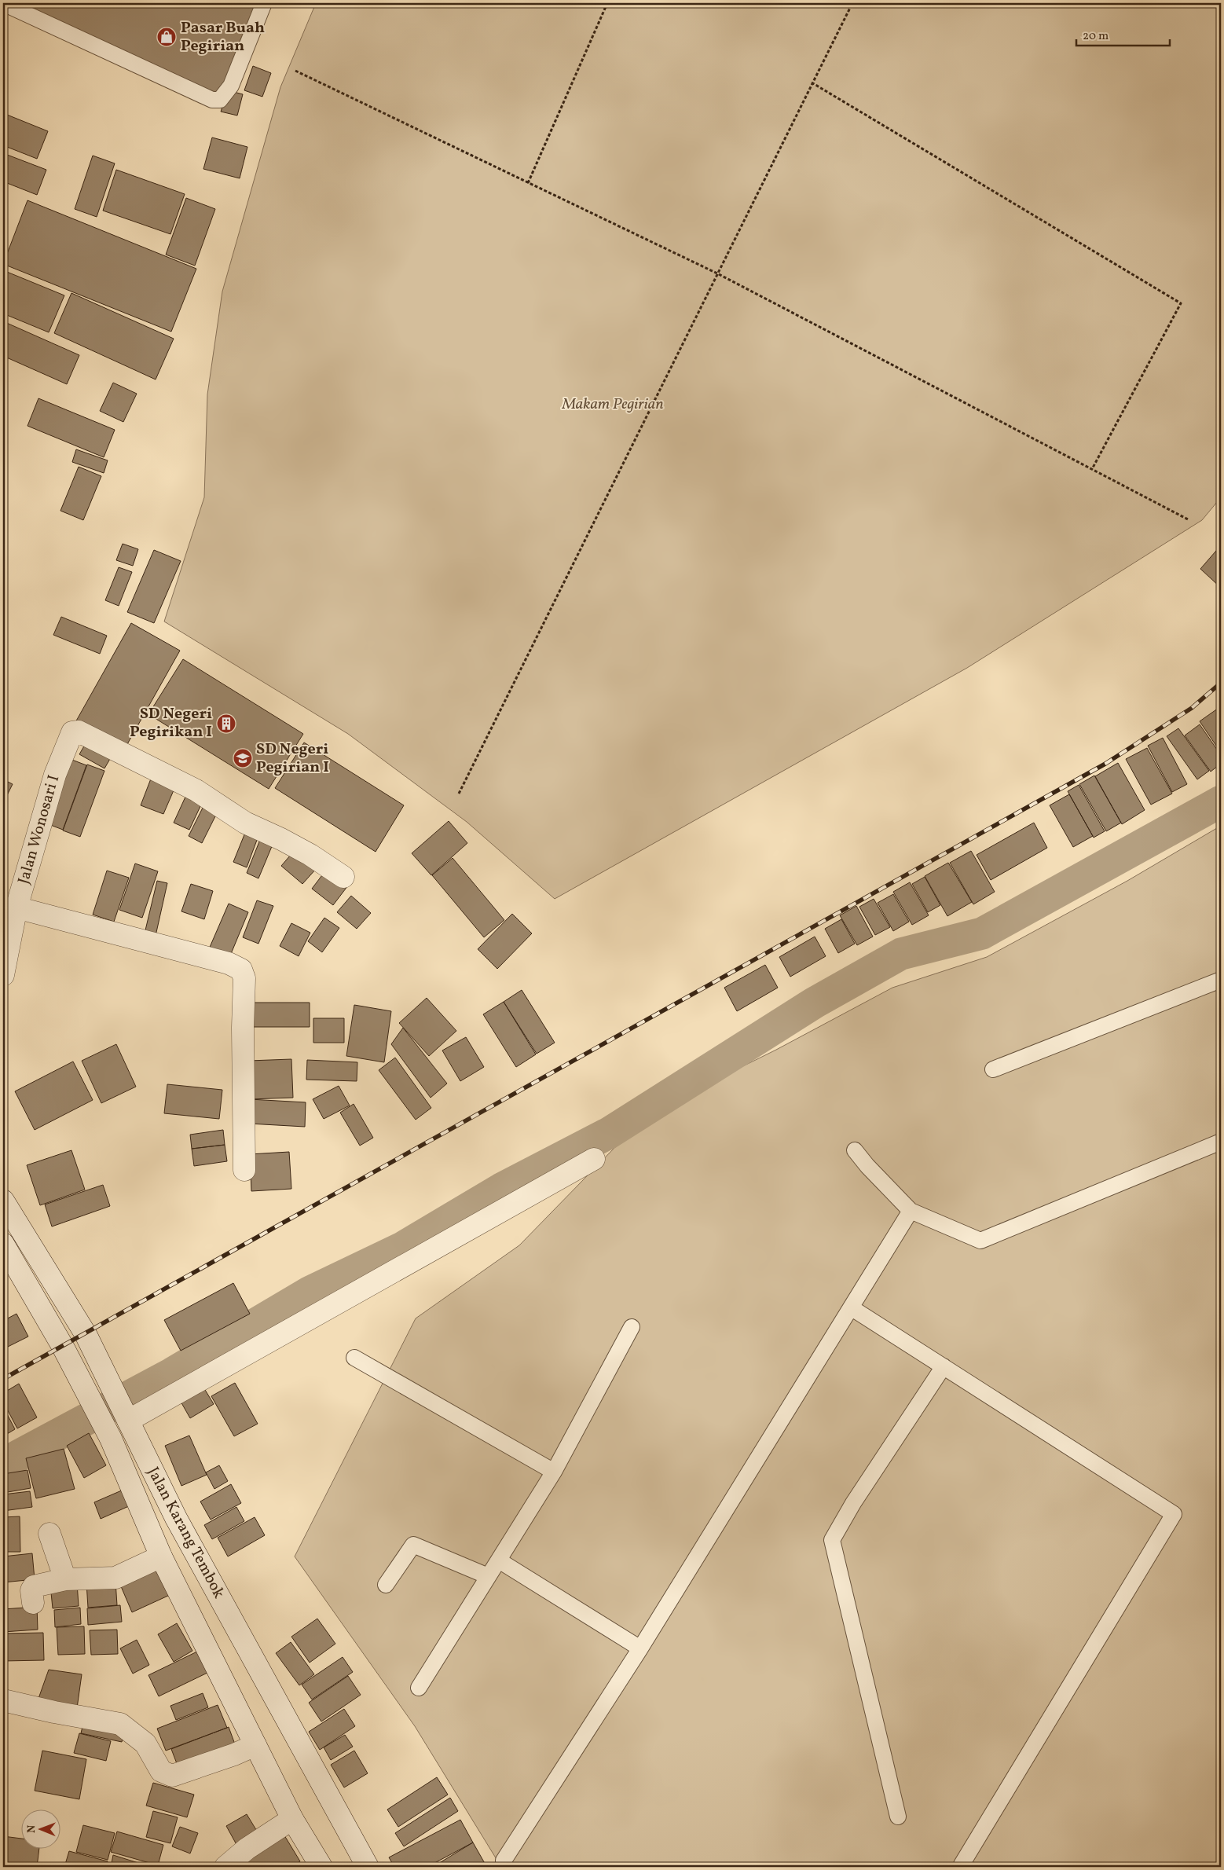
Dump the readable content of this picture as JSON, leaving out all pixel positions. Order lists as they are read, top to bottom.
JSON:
{
  "streets": {
    "street": ["Jalan Wonosari I", "Jalan Karang Tembok"]
  },
  "parks": ["Makam Pegirian"],
  "places": {
    "shop": ["Pasar Buah Pegirian"],
    "building": ["SD Negeri Pegirikan I"],
    "school or university": ["SD Negeri Pegirian I"]
  },
  "scale_bar": "20 m",
  "north": "left"
}
